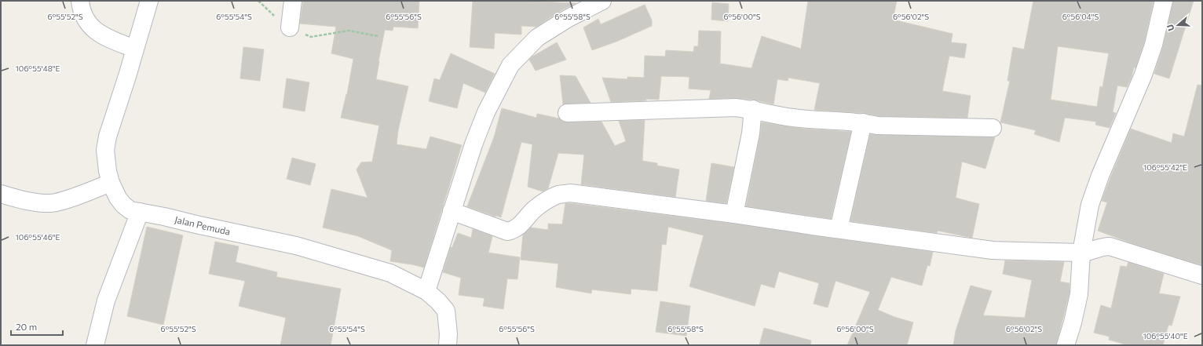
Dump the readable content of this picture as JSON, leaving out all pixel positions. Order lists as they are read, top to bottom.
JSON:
{
  "streets": {
    "street": ["Jalan Pemuda"]
  },
  "scale_bar": "20 m",
  "north": "left",
  "coordinates": [
    "6°55'52\"S",
    "6°55'54\"S",
    "6°55'56\"S",
    "6°55'58\"S",
    "6°56'00\"S",
    "6°56'02\"S",
    "6°56'04\"S",
    "106°55'48\"E",
    "106°55'42\"E",
    "106°55'46\"E",
    "106°55'40\"E"
  ]
}
